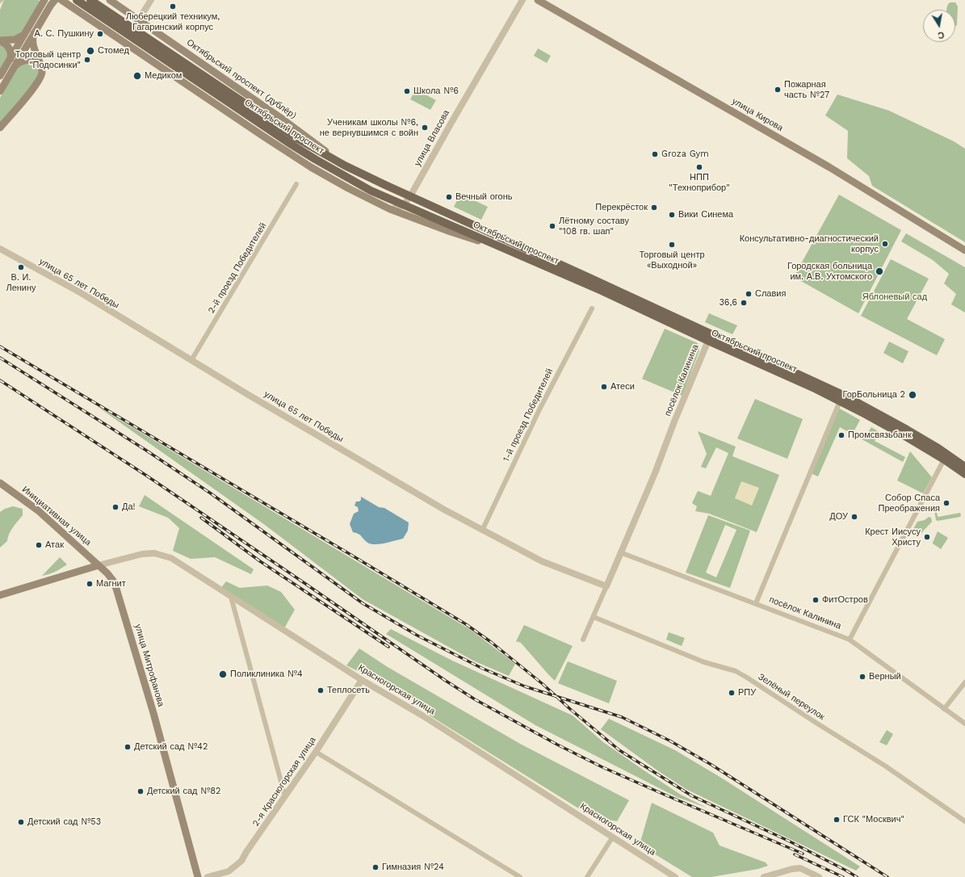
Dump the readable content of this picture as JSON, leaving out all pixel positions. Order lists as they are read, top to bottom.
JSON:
{
  "streets": {
    "main road": [
      "Октябрьский проспект (дублёр)",
      "улица Кирова",
      "Октябрьский проспект",
      "Инициативная улица",
      "улица Митрофанова"
    ],
    "street": [
      "улица Власова",
      "2-й проезд Победителей",
      "улица 65 лет Победы",
      "посёлок Калинина",
      "1-й проезд Победителей",
      "Красногорская улица",
      "Зелёный переулок",
      "2-я Красногорская улица"
    ]
  },
  "crossings": [
    ["Октябрьский проспект (дублёр)", "Октябрьский проспект"],
    ["Октябрьский проспект", "улица Власова"],
    ["Октябрьский проспект", "посёлок Калинина"],
    ["2-й проезд Победителей", "улица 65 лет Победы"],
    ["улица 65 лет Победы", "посёлок Калинина"],
    ["улица 65 лет Победы", "1-й проезд Победителей"],
    ["посёлок Калинина", "Зелёный переулок"],
    ["Инициативная улица", "улица Митрофанова"],
    ["Инициативная улица", "Красногорская улица"],
    ["улица Митрофанова", "Красногорская улица"],
    ["Красногорская улица", "2-я Красногорская улица"]
  ],
  "parks": ["Яблоневый сад"],
  "places": [
    "Люберецкий техникум, Гагаринский корпус",
    "А. С. Пушкину",
    "Стомед",
    "Торговый центр \"Подосинки\"",
    "Медиком",
    "Пожарная часть №27",
    "Школа №6",
    "Ученикам школы №6, не вернувшимся с войн",
    "Groza Gym",
    "НПП \"Техноприбор\"",
    "Вечный огонь",
    "Перекрёсток",
    "Вики Синема",
    "Лётному составу \"108 гв. шап\"",
    "Консультативно-диагностический корпус",
    "Торговый центр «Выходной»",
    "В. И. Ленину",
    "Городская больница им. А.В. Ухтомского",
    "Славия",
    "36,6",
    "Атеси",
    "ГорБольница 2",
    "Промсвязьбанк",
    "Собор Спаса Преображения",
    "Да!",
    "ДОУ",
    "Крест Иисусу Христу",
    "Атак",
    "Магнит",
    "ФитОстров",
    "Поликлиника №4",
    "Верный",
    "Теплосеть",
    "РПУ",
    "Детский сад №42",
    "Детский сад №82",
    "ГСК \"Москвич\"",
    "Детский сад №53",
    "Гимназия №24"
  ],
  "north": "bottom"
}
